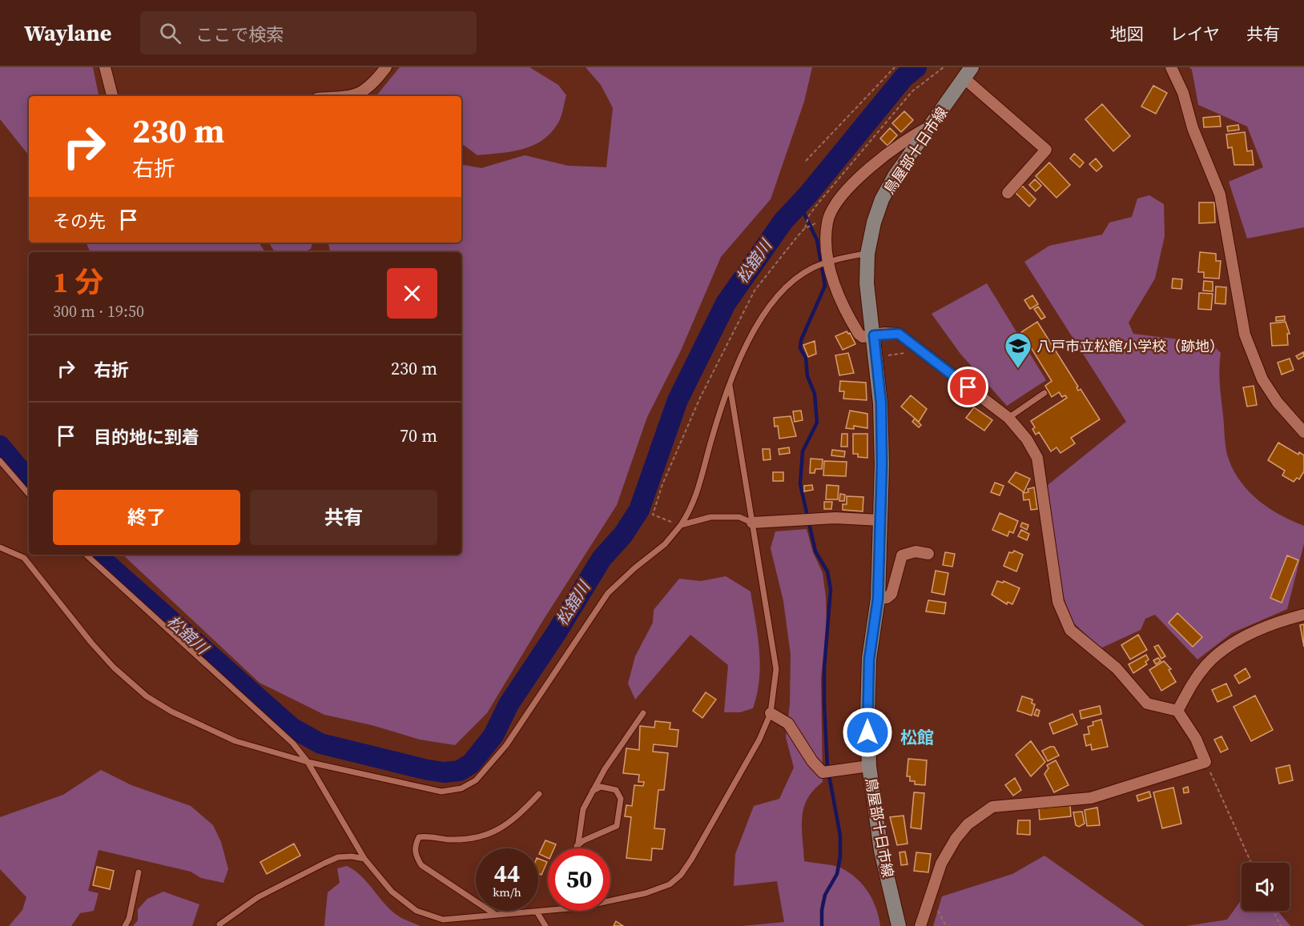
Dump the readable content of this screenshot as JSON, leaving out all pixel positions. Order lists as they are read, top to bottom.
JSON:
{
  "streets": {
    "main road": ["鳥屋部十日市線"]
  },
  "districts": ["松館"],
  "water": ["松舘川"],
  "places": {
    "school or university": ["八戸市立松館小学校（跡地）"]
  },
  "page": {
    "header": "Waylane",
    "search": "ここで検索",
    "nav": ["地図", "レイヤ", "共有"],
    "turn": ["230 m", "右折"],
    "then": "その先",
    "heading": ["1 分", "300 m · 19:50"],
    "list": [
      {
        "name": "右折",
        "value": "230 m"
      },
      {
        "name": "目的地に到着",
        "value": "70 m"
      }
    ],
    "buttons": ["終了", "共有"],
    "speed": "44 km/h",
    "limit": "50"
  }
}
